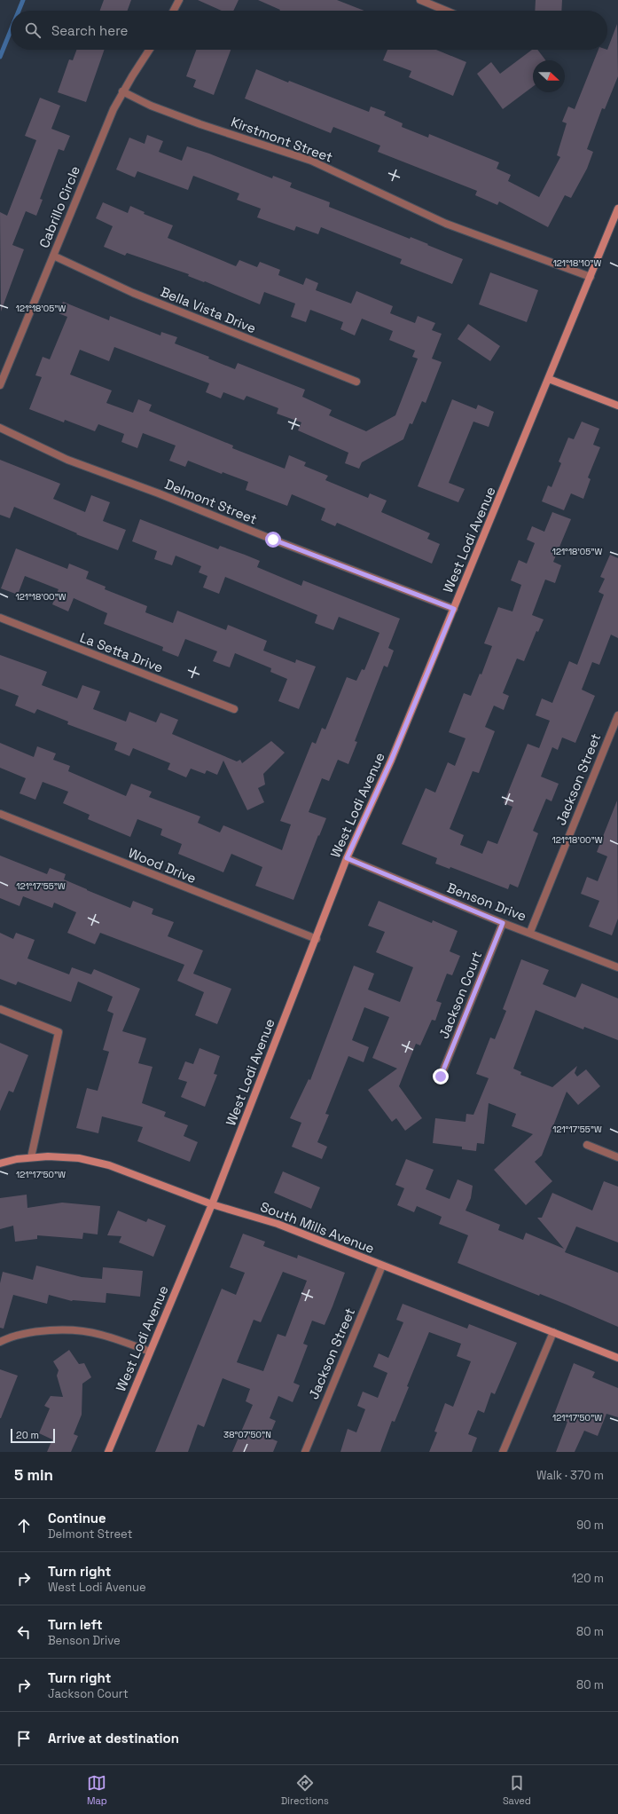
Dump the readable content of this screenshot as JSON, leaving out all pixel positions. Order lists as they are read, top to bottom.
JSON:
{
  "streets": {
    "main road": ["West Lodi Avenue", "South Mills Avenue"],
    "street": [
      "Kirstmont Street",
      "Cabrillo Circle",
      "Bella Vista Drive",
      "Delmont Street",
      "La Setta Drive",
      "Jackson Street",
      "Wood Drive",
      "Benson Drive",
      "Jackson Court"
    ]
  },
  "crossings": [
    ["Kirstmont Street", "Cabrillo Circle"],
    ["Kirstmont Street", "West Lodi Avenue"],
    ["Cabrillo Circle", "Bella Vista Drive"],
    ["Delmont Street", "West Lodi Avenue"],
    ["West Lodi Avenue", "Wood Drive"],
    ["West Lodi Avenue", "Benson Drive"],
    ["West Lodi Avenue", "South Mills Avenue"],
    ["Jackson Street", "Benson Drive"],
    ["Jackson Street", "South Mills Avenue"],
    ["Benson Drive", "Jackson Court"]
  ],
  "scale_bar": "20 m",
  "north": "right",
  "page": {
    "search": "Search here",
    "scale": "20 m",
    "heading": ["5 min", "Walk · 370 m"],
    "list": [
      ["Continue", "Delmont Street", "90 m"],
      ["Turn right", "West Lodi Avenue", "120 m"],
      ["Turn left", "Benson Drive", "80 m"],
      ["Turn right", "Jackson Court", "80 m"],
      "Arrive at destination"
    ],
    "nav": ["Map", "Directions", "Saved"]
  },
  "coordinates": [
    "121°18'10\"W",
    "121°18'05\"W",
    "121°18'00\"W",
    "121°17'55\"W",
    "121°17'50\"W",
    "38°07'50\"N"
  ]
}
